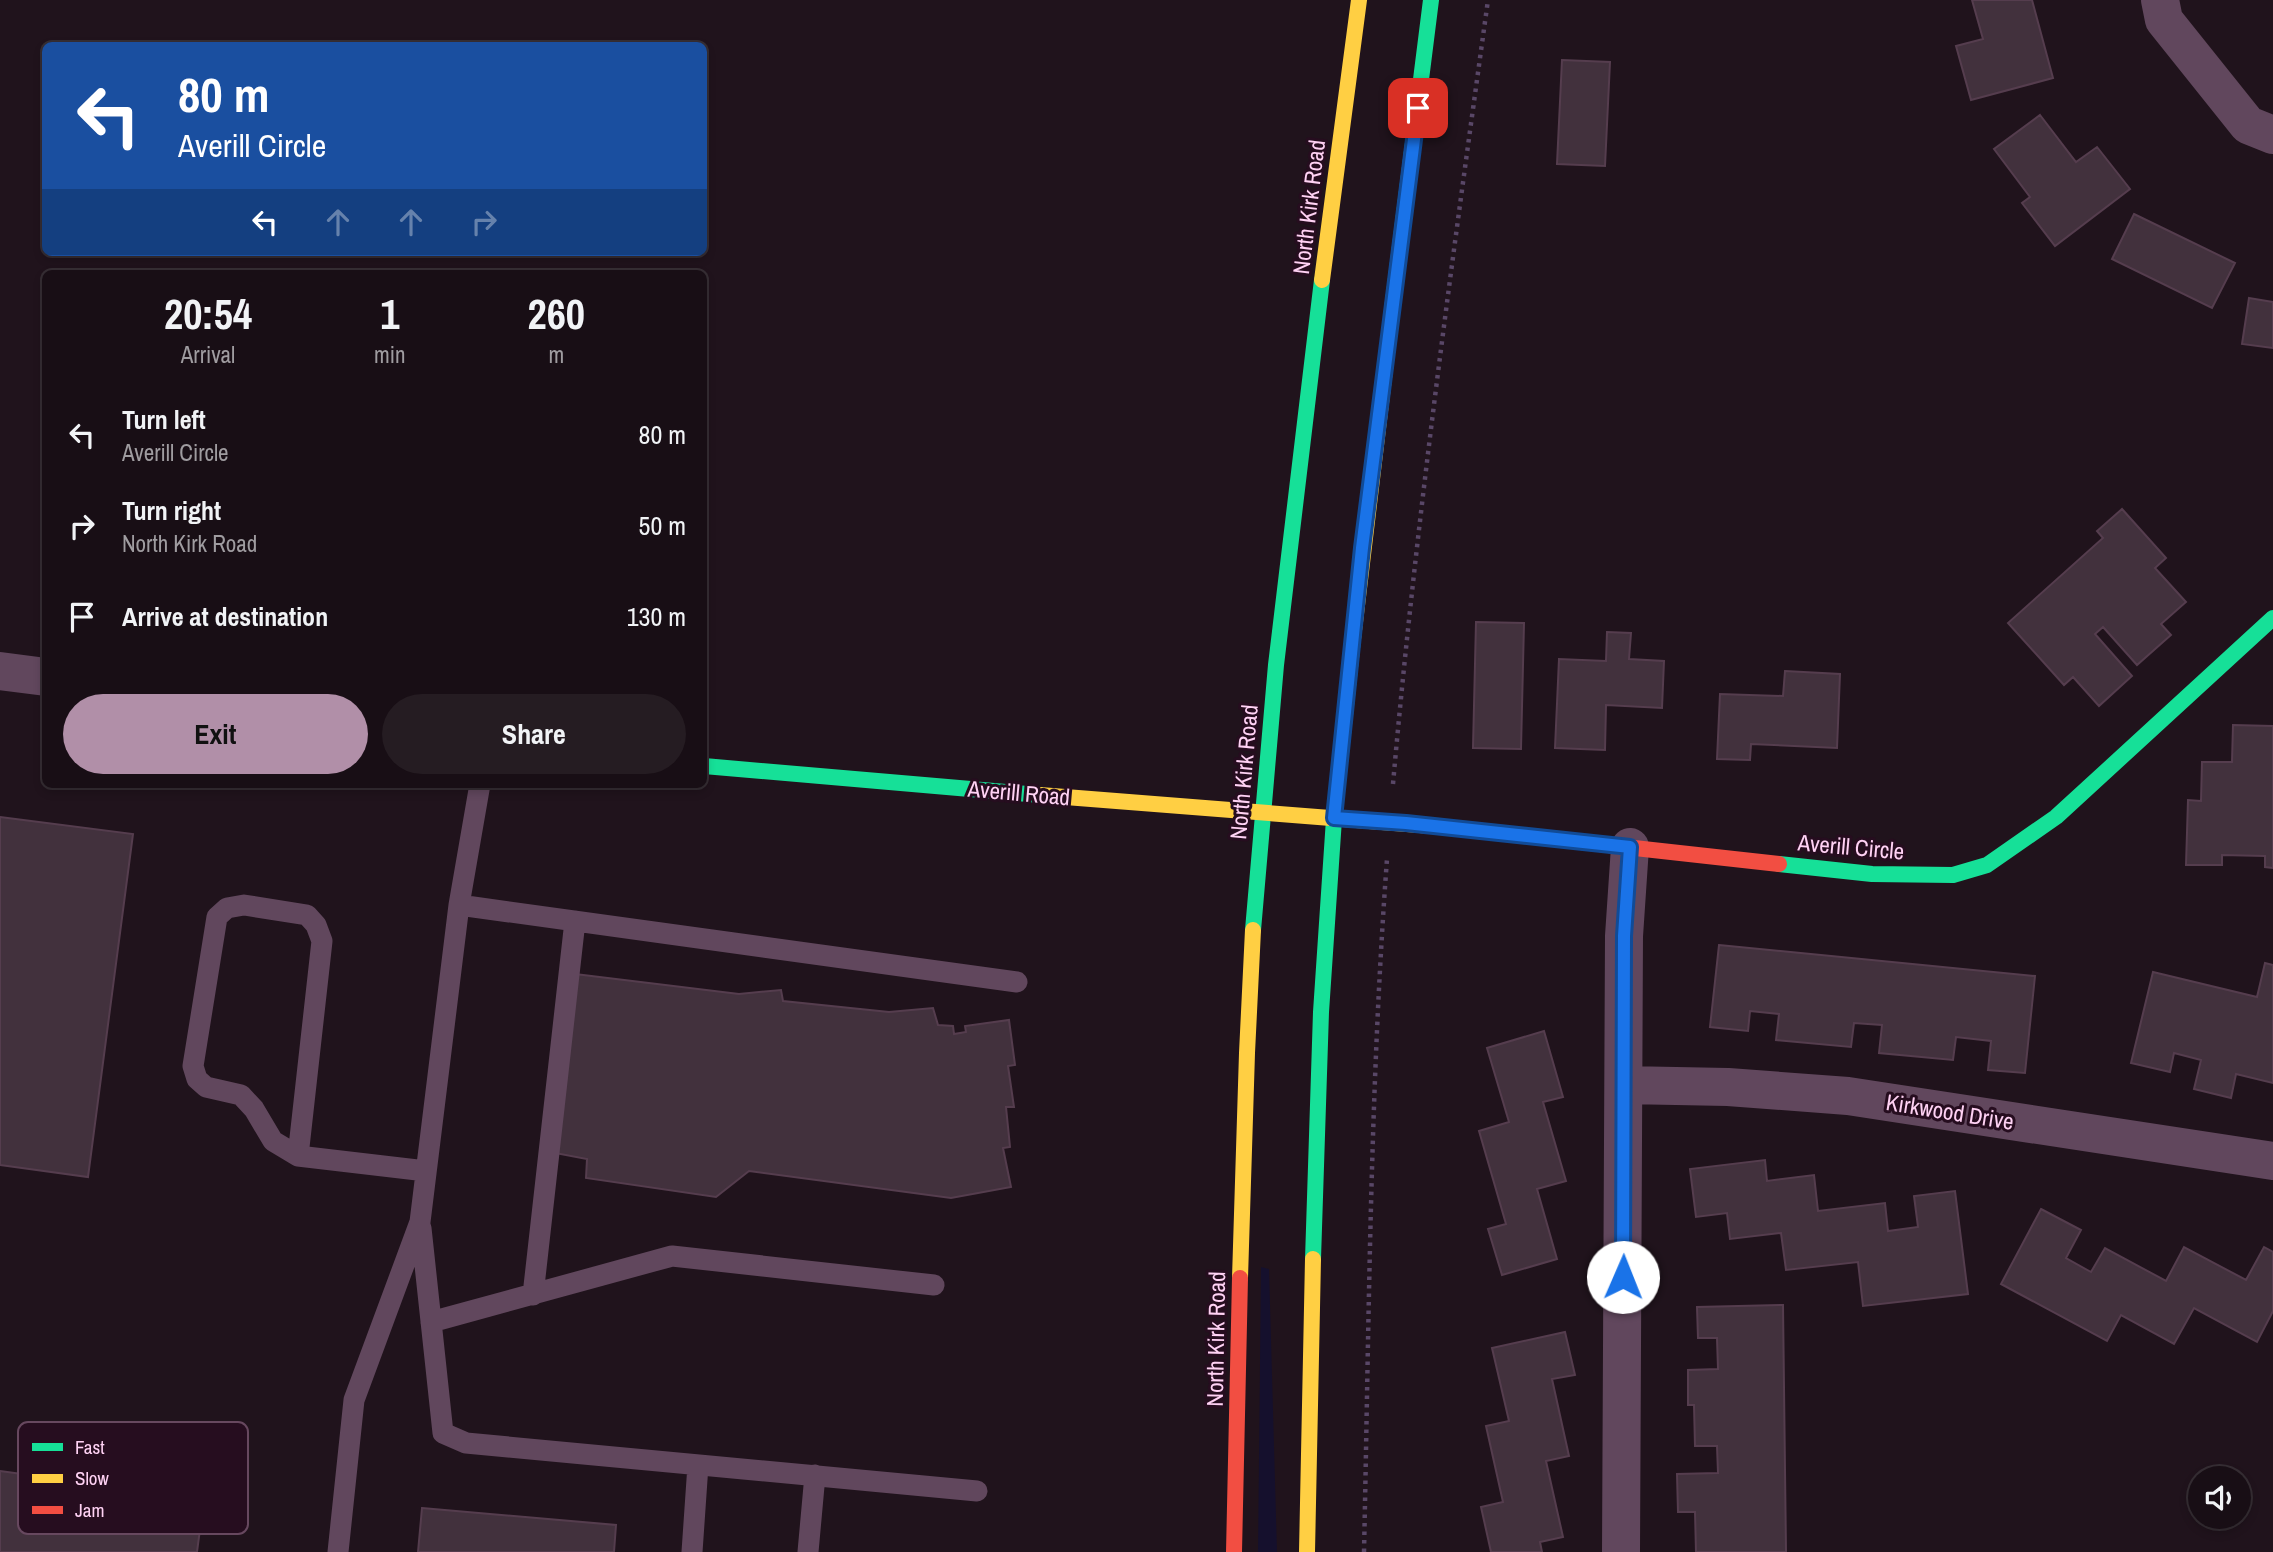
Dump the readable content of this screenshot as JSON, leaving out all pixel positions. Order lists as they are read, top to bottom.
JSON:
{
  "streets": {
    "main road": ["North Kirk Road", "Averill Road", "Averill Circle"],
    "street": ["Kirkwood Drive"]
  },
  "crossings": [
    ["North Kirk Road", "Averill Road"],
    ["Averill Road", "Averill Circle"]
  ],
  "legend": ["Fast", "Slow", "Jam"],
  "page": {
    "turn": ["80 m", "Averill Circle"],
    "eta": [
      "20:54",
      "Arrival",
      "1",
      "min",
      "260",
      "m"
    ],
    "list": [
      {
        "name": "Turn left",
        "note": "Averill Circle",
        "value": "80 m"
      },
      {
        "name": "Turn right",
        "note": "North Kirk Road",
        "value": "50 m"
      },
      {
        "name": "Arrive at destination",
        "value": "130 m"
      }
    ],
    "buttons": ["Exit", "Share"]
  }
}
